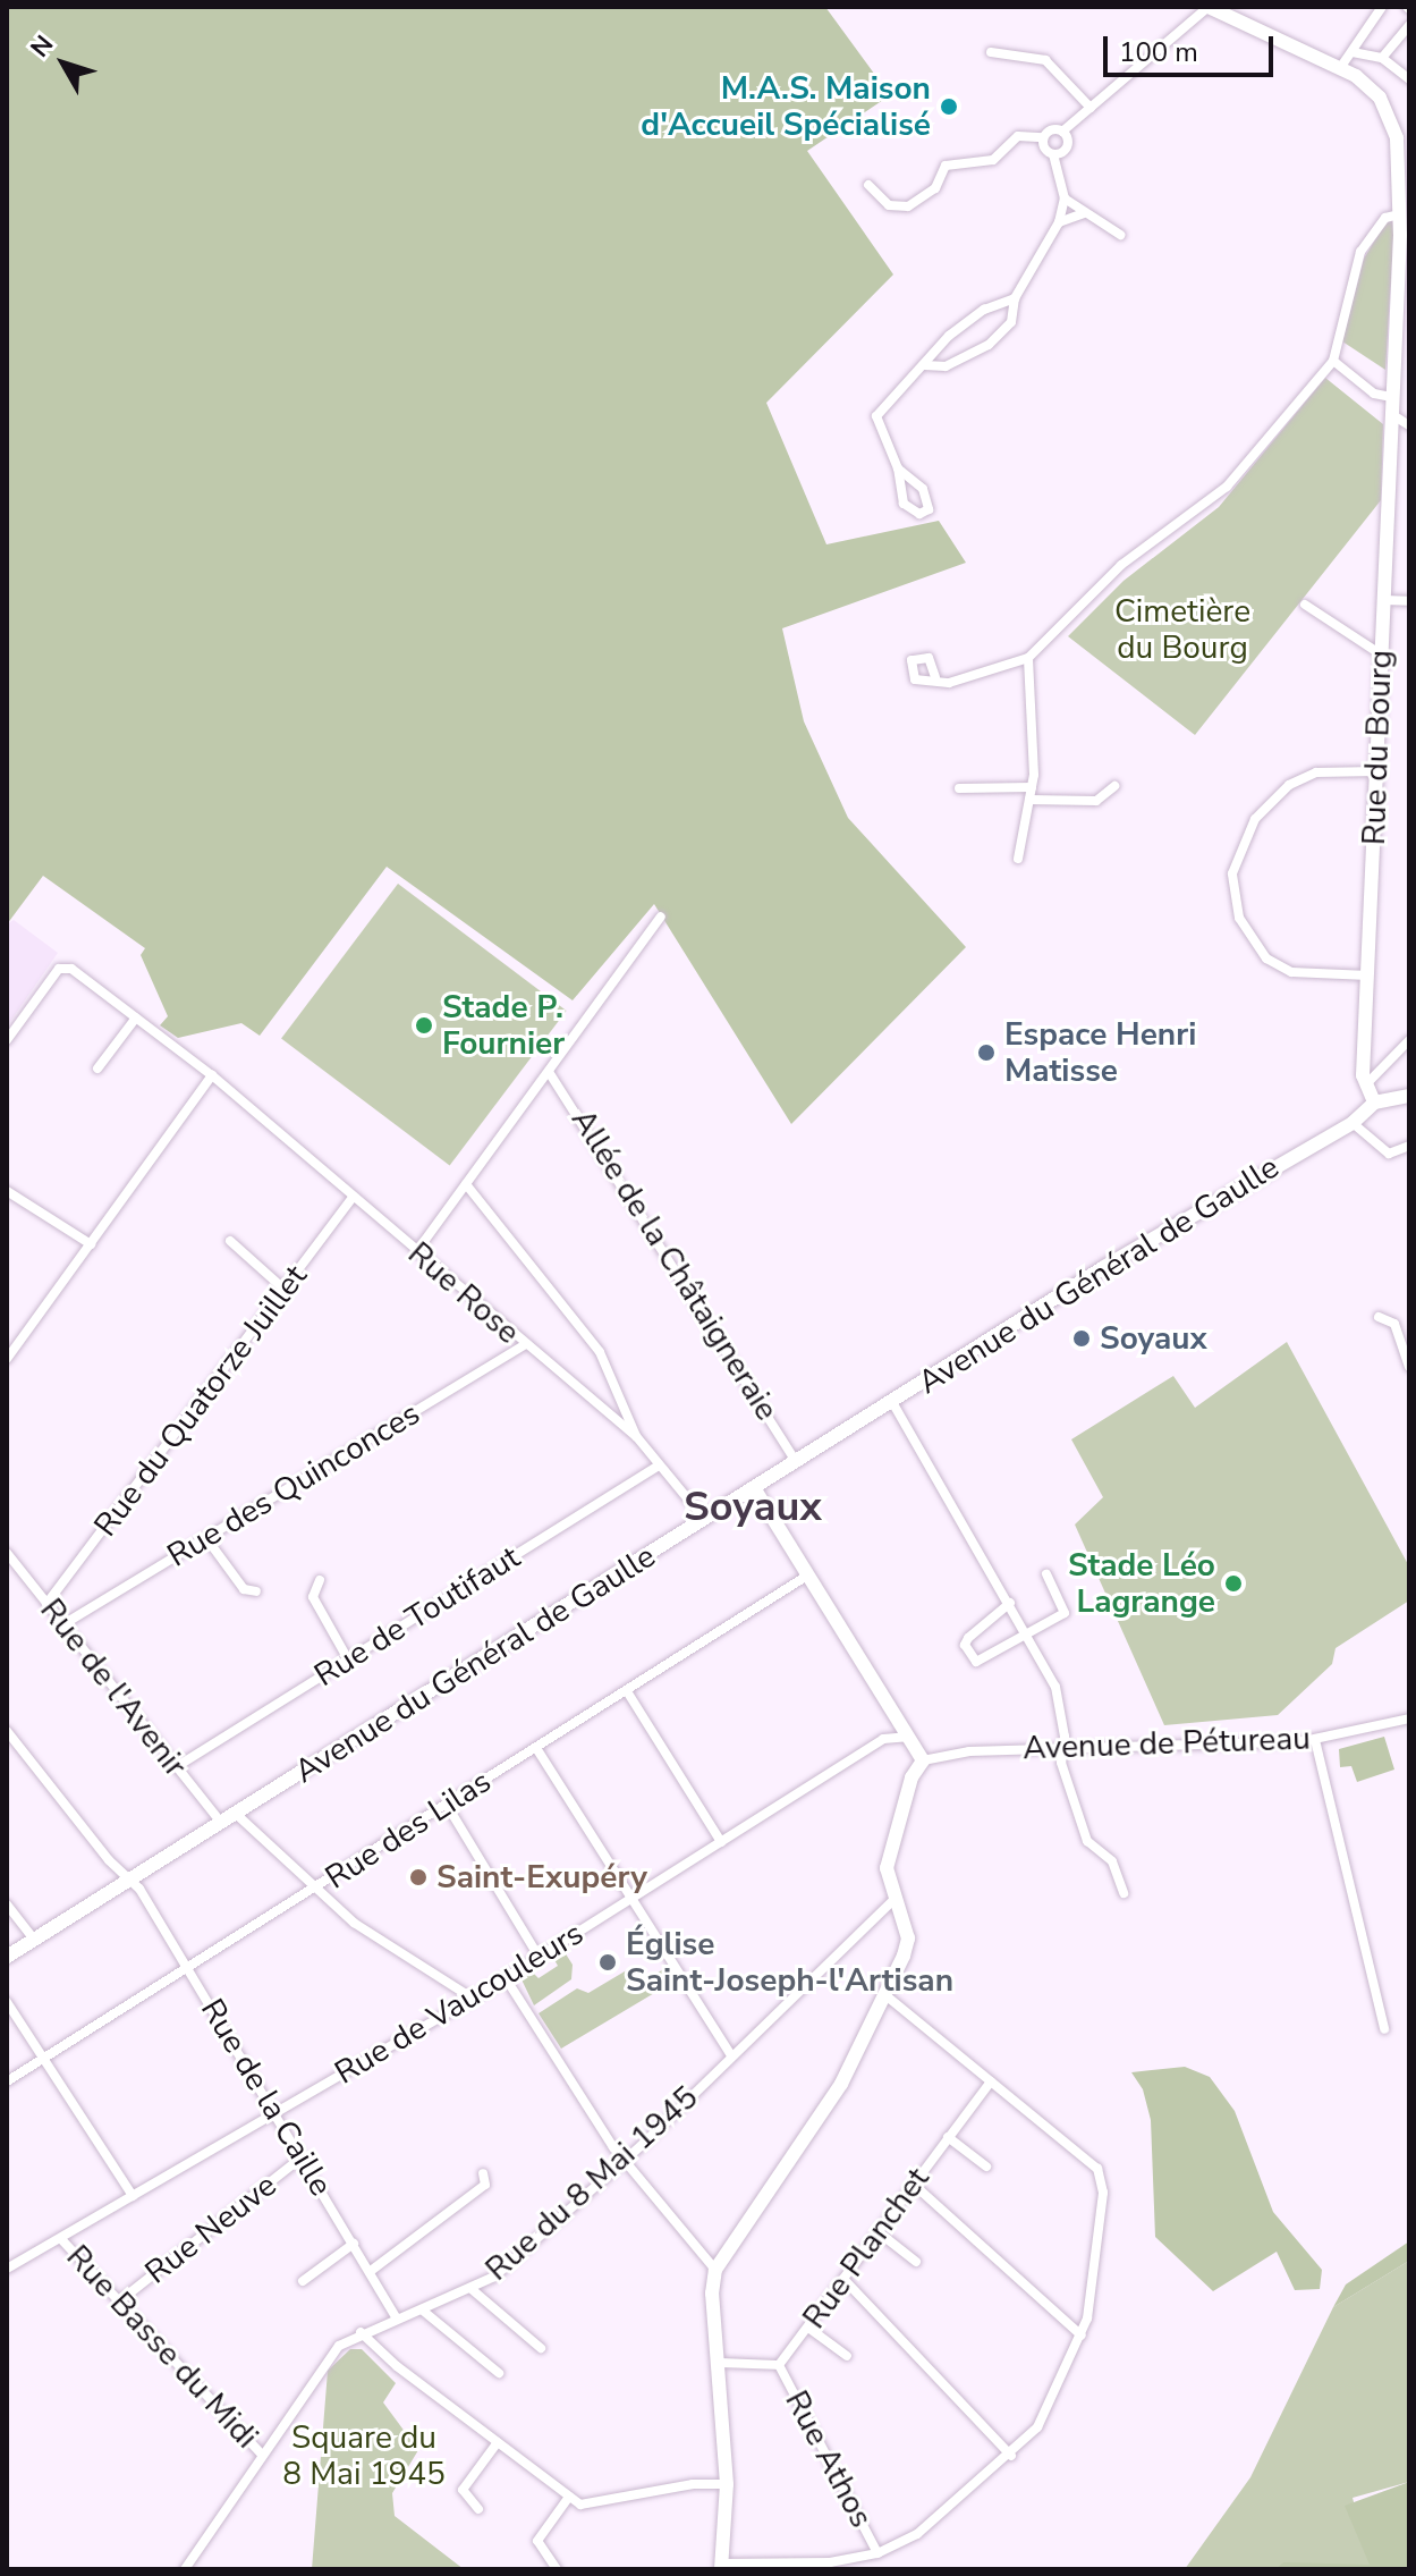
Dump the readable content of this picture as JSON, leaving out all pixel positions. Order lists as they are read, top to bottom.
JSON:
{
  "streets": {
    "street": [
      "Rue du Bourg",
      "Allée de la Châtaigneraie",
      "Avenue du Général de Gaulle",
      "Rue Rose",
      "Rue du Quatorze Juillet",
      "Rue des Quinconces",
      "Rue de Toutifaut",
      "Rue de l'Avenir",
      "Avenue de Pétureau",
      "Rue des Lilas",
      "Rue de Vaucouleurs",
      "Rue de la Caille",
      "Rue du 8 Mai 1945",
      "Rue Neuve",
      "Rue Planchet",
      "Rue Basse du Midi",
      "Rue Athos"
    ]
  },
  "crossings": [
    ["Allée de la Châtaigneraie", "Avenue du Général de Gaulle"],
    ["Avenue du Général de Gaulle", "Rue Rose"],
    ["Avenue du Général de Gaulle", "Rue de l'Avenir"],
    ["Avenue du Général de Gaulle", "Rue de la Caille"],
    ["Rue Rose", "Rue du Quatorze Juillet"],
    ["Rue Rose", "Rue des Quinconces"],
    ["Rue Rose", "Rue de Toutifaut"],
    ["Rue du Quatorze Juillet", "Rue de l'Avenir"],
    ["Rue des Quinconces", "Rue de l'Avenir"],
    ["Rue de Toutifaut", "Rue de l'Avenir"],
    ["Rue des Lilas", "Rue de la Caille"],
    ["Rue de Vaucouleurs", "Rue de la Caille"],
    ["Rue de Vaucouleurs", "Rue Basse du Midi"],
    ["Rue de la Caille", "Rue du 8 Mai 1945"],
    ["Rue de la Caille", "Rue Neuve"],
    ["Rue du 8 Mai 1945", "Rue Basse du Midi"],
    ["Rue Neuve", "Rue Basse du Midi"],
    ["Rue Planchet", "Rue Athos"]
  ],
  "districts": ["Soyaux"],
  "parks": ["Cimetière du Bourg", "Square du 8 Mai 1945"],
  "places": [
    "M.A.S. Maison d'Accueil Spécialisé",
    "Stade P. Fournier",
    "Espace Henri Matisse",
    "Soyaux",
    "Stade Léo Lagrange",
    "Saint-Exupéry",
    "Église Saint-Joseph-l'Artisan"
  ],
  "scale_bar": "100 m",
  "north": "top left"
}
